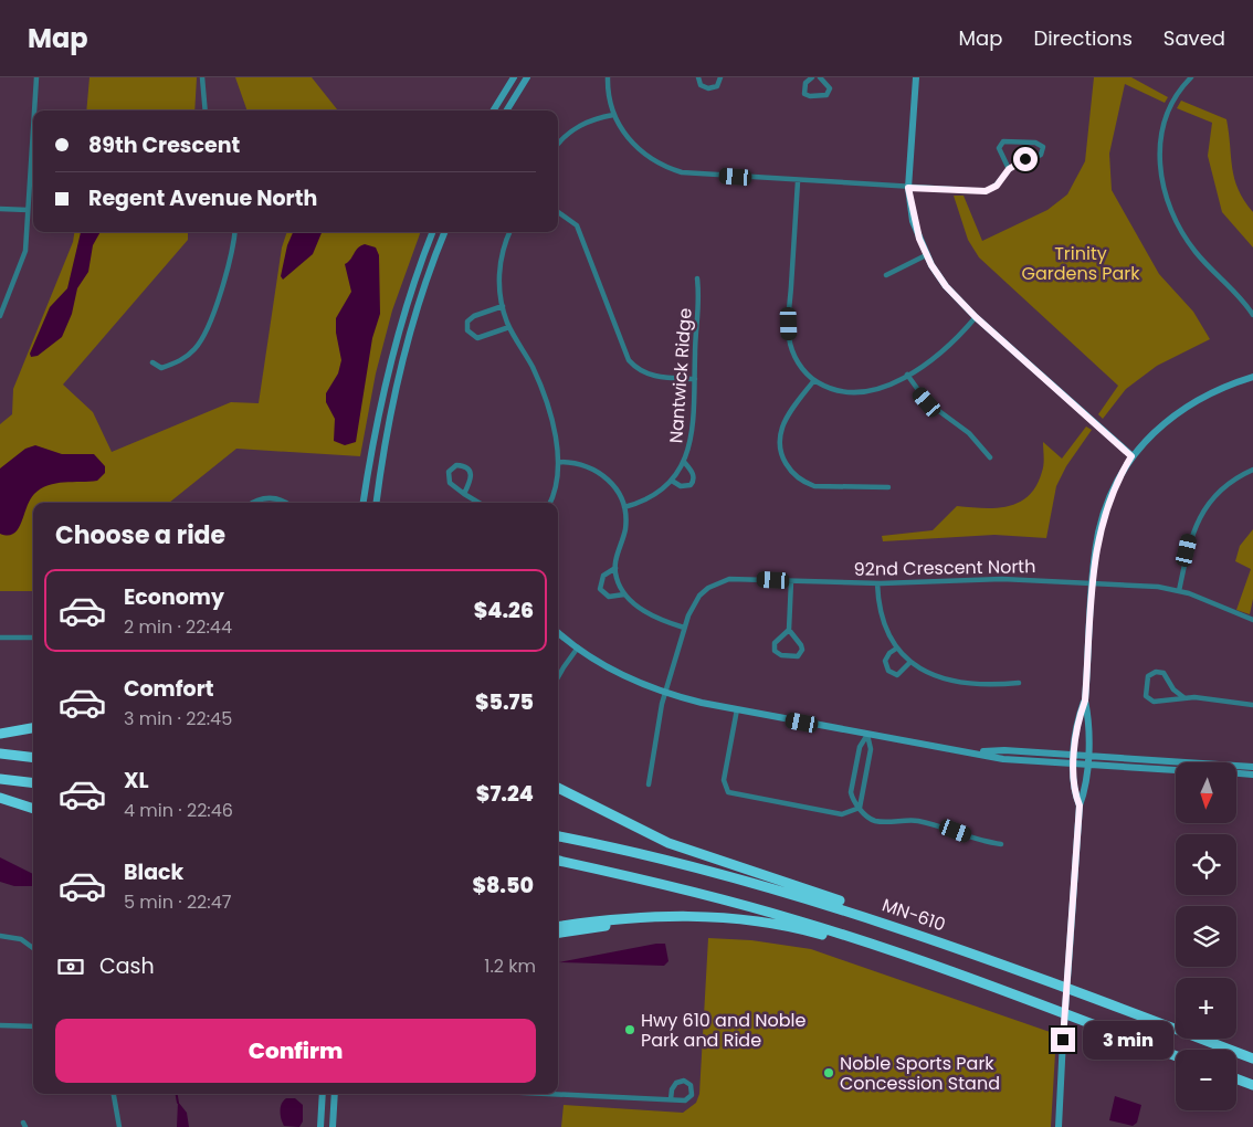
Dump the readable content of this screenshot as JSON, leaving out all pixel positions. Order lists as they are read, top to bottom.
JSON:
{
  "streets": {
    "highway": ["MN-610"],
    "street": ["Nantwick Ridge", "92nd Crescent North"]
  },
  "parks": ["Trinity Gardens Park"],
  "places": ["Hwy 610 and Noble Park and Ride", "Noble Sports Park Concession Stand"],
  "north": "bottom",
  "page": {
    "header": "Map",
    "nav": ["Map", "Directions", "Saved"],
    "banner": ["89th Crescent", "Regent Avenue North"],
    "heading": "Choose a ride",
    "list": [
      {
        "name": "Economy",
        "note": "2 min · 22:44",
        "value": "$4.26"
      },
      {
        "name": "Comfort",
        "note": "3 min · 22:45",
        "value": "$5.75"
      },
      {
        "name": "XL",
        "note": "4 min · 22:46",
        "value": "$7.24"
      },
      {
        "name": "Black",
        "note": "5 min · 22:47",
        "value": "$8.50"
      }
    ],
    "map_buttons": ["+", "−"],
    "pay": ["Cash", "1.2 km"],
    "buttons": "Confirm",
    "bubble": "3 min"
  }
}
